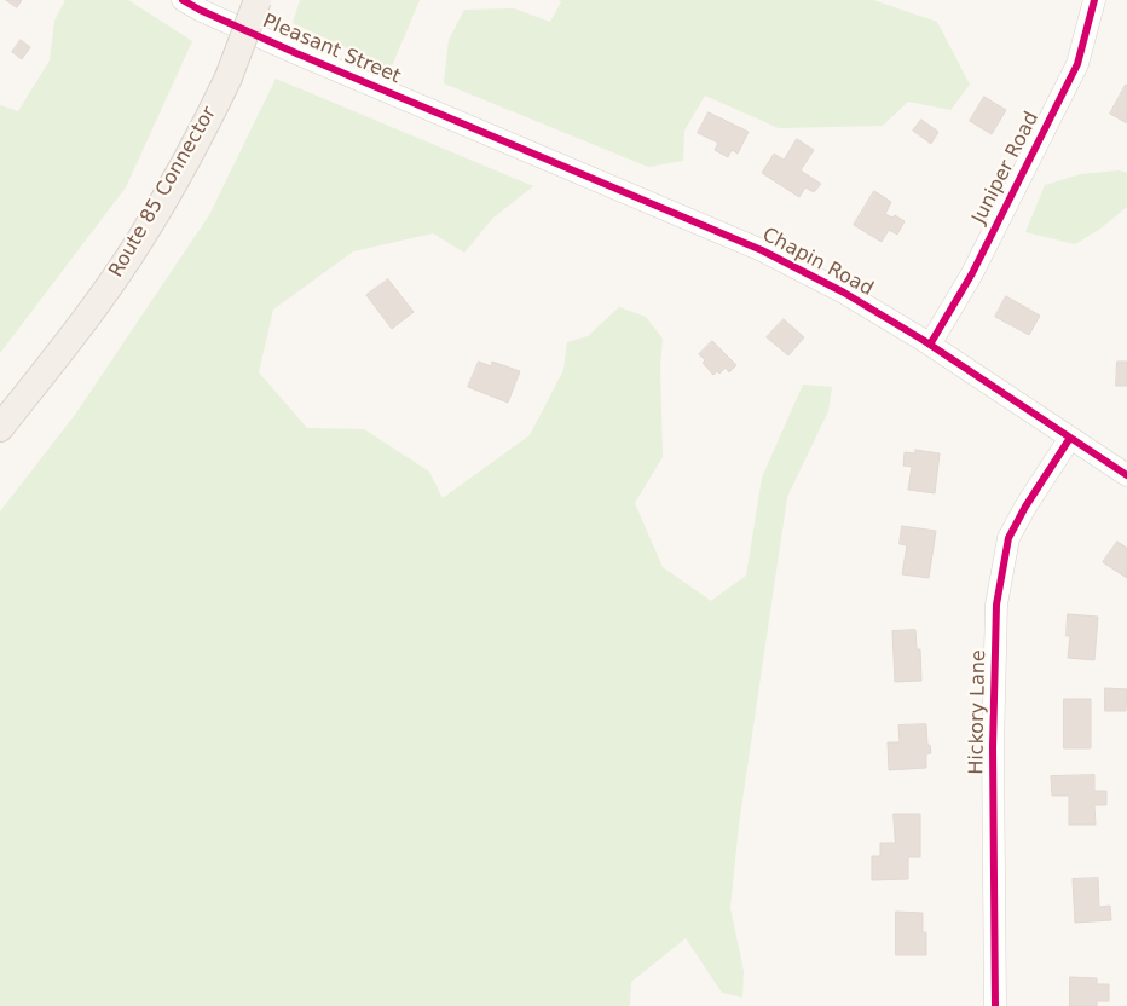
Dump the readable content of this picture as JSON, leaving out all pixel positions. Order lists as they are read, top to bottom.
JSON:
{
  "streets": {
    "main road": ["Route 85 Connector"],
    "street": [
      "Pleasant Street",
      "Juniper Road",
      "Chapin Road",
      "Hickory Lane"
    ]
  },
  "crossings": [
    ["Pleasant Street", "Chapin Road"],
    ["Juniper Road", "Chapin Road"],
    ["Chapin Road", "Hickory Lane"]
  ]
}
